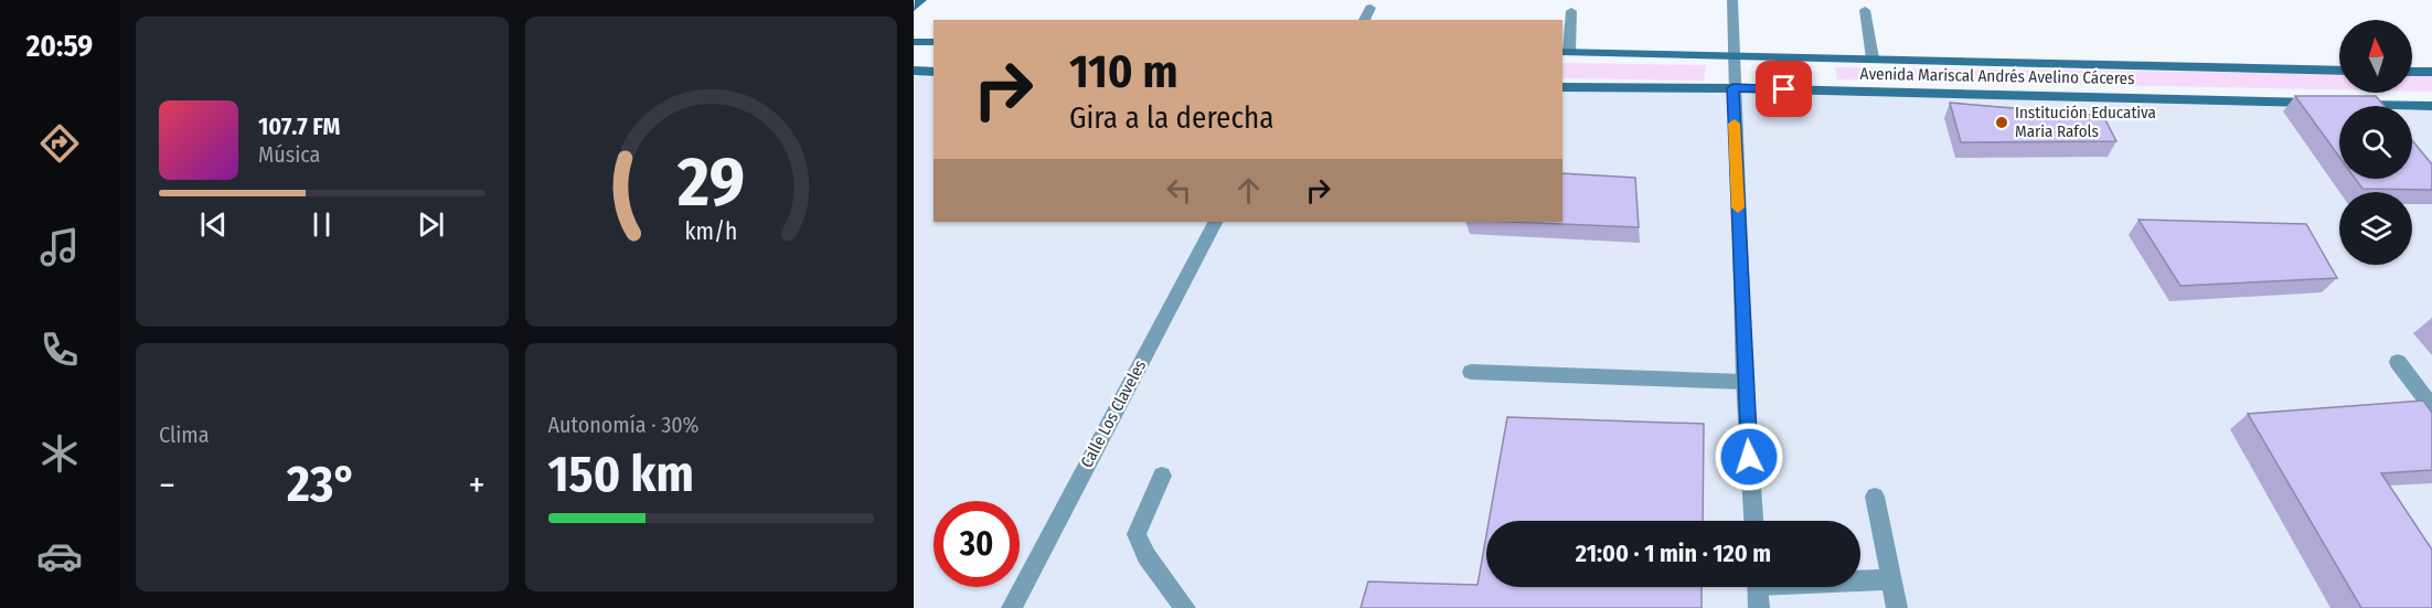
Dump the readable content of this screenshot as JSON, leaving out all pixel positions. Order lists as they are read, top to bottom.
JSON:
{
  "streets": {
    "street": ["Avenida Mariscal Andrés Avelino Cáceres", "Calle Los Claveles"]
  },
  "places": ["Institución Educativa Maria Rafols"],
  "north": "top",
  "page": {
    "tabs": "20:59",
    "turn": ["110 m", "Gira a la derecha"],
    "song": ["107.7 FM", "Música"],
    "tile": [
      "Clima",
      ["Autonomía · 30%", "150 km"]
    ],
    "heat": ["−", "23°", "+"],
    "limit": "30",
    "trip": "21:00 · 1 min · 120 m",
    "gauge": ["29", "km/h"]
  }
}
